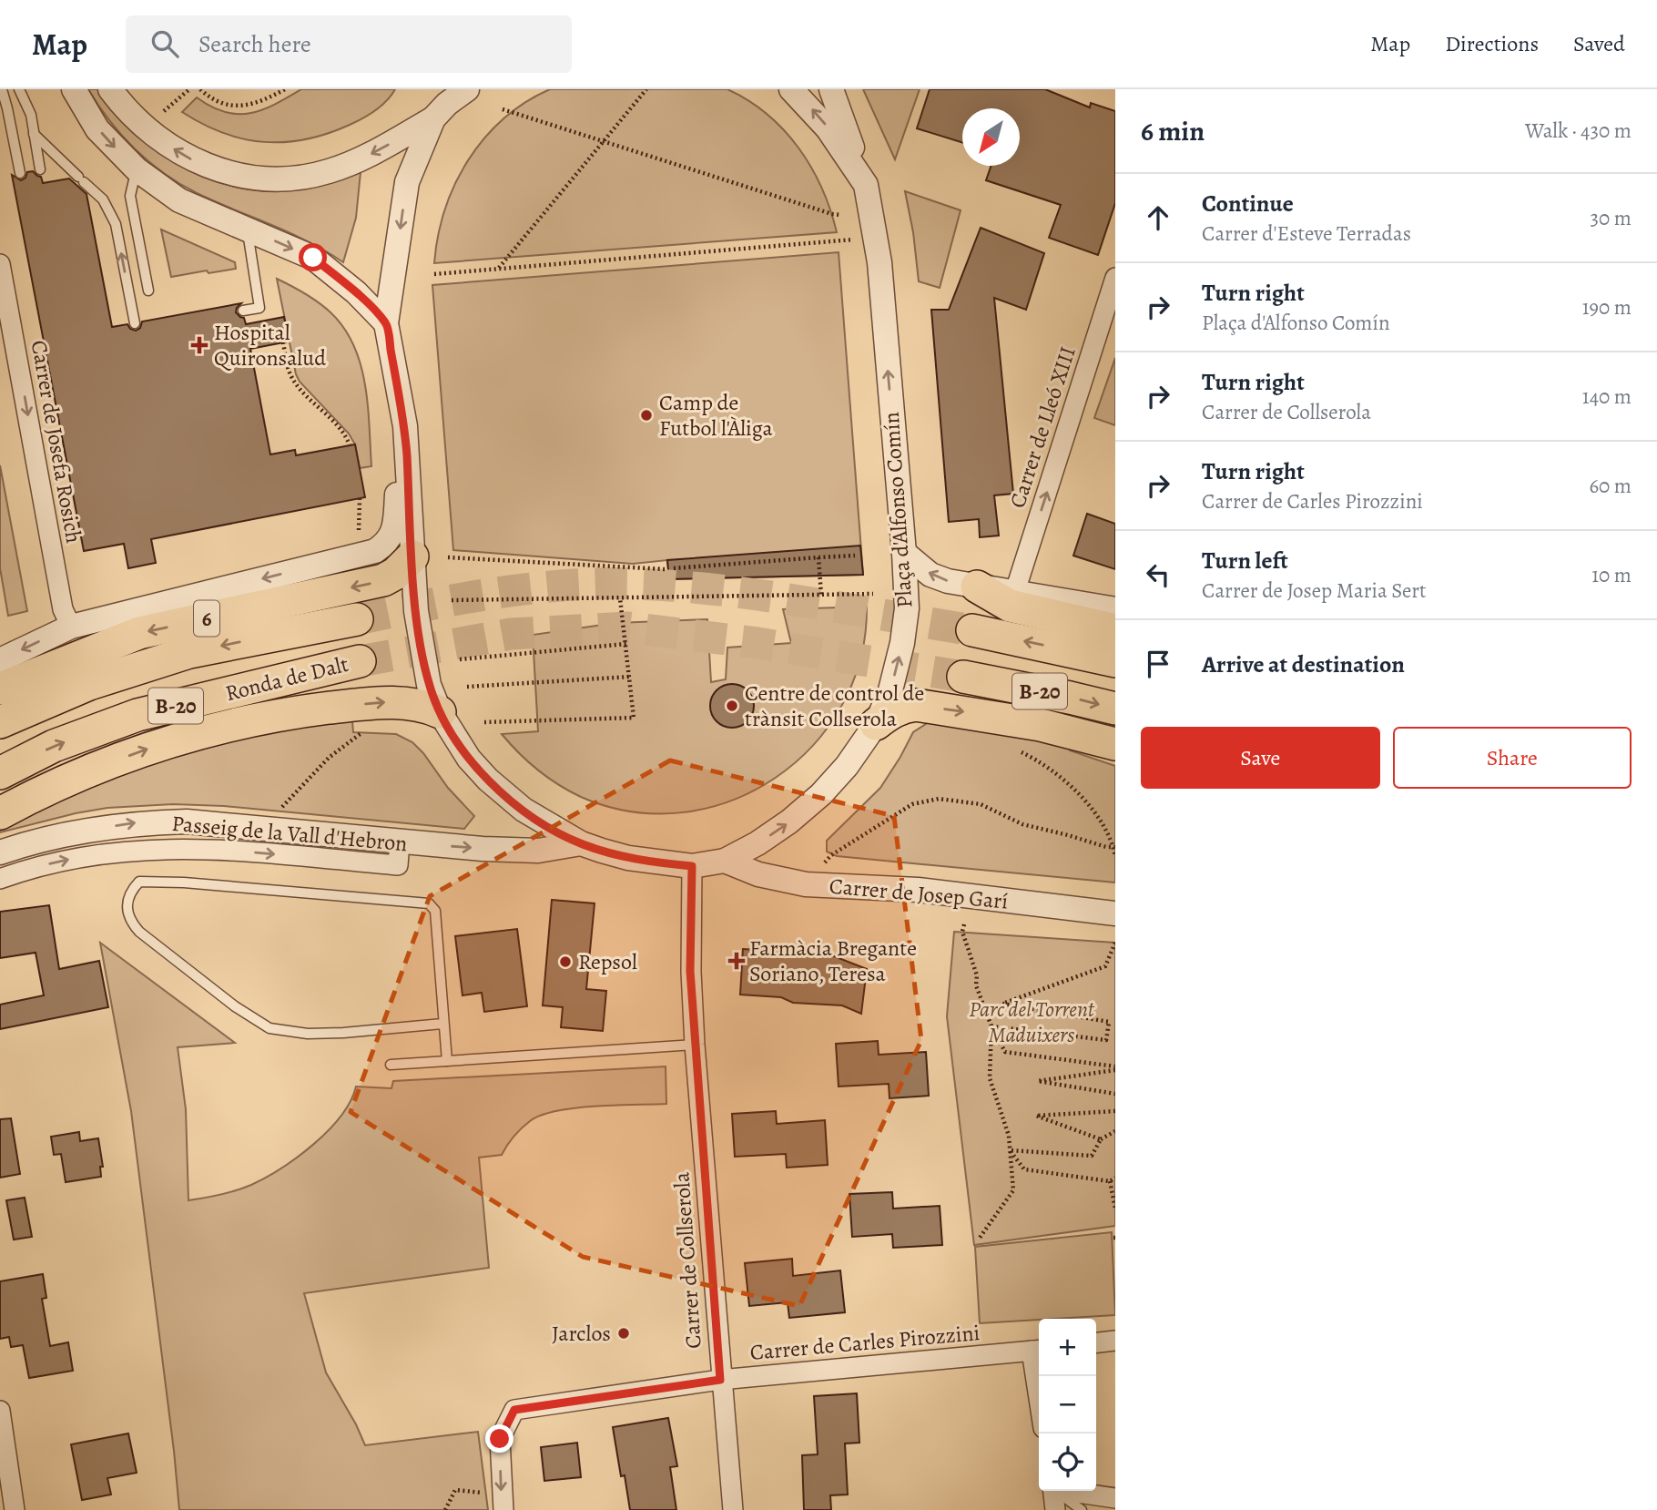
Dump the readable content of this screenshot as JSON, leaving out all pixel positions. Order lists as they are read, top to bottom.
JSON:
{
  "streets": {
    "highway": ["6", "Ronda de Dalt", "B-20"],
    "street": [
      "Carrer de Lleó XIII",
      "Carrer de Josefa Rosich",
      "Plaça d'Alfonso Comín",
      "Passeig de la Vall d'Hebron",
      "Carrer de Josep Garí",
      "Carrer de Collserola",
      "Carrer de Carles Pirozzini"
    ]
  },
  "crossings": [
    ["Plaça d'Alfonso Comín", "6"],
    ["Plaça d'Alfonso Comín", "Passeig de la Vall d'Hebron"],
    ["Plaça d'Alfonso Comín", "Carrer de Josep Garí"],
    ["Plaça d'Alfonso Comín", "Carrer de Collserola"],
    ["Carrer de Collserola", "Carrer de Carles Pirozzini"]
  ],
  "one_way": ["Carrer de Lleó XIII", "Carrer de Josefa Rosich", "Carrer de Carles Pirozzini"],
  "parks": ["Parc del Torrent Maduixers"],
  "places": {
    "health": ["Hospital Quironsalud", "Farmàcia Bregante Soriano, Teresa"],
    "other": [
      "Camp de Futbol l'Àliga",
      "Centre de control de trànsit Collserola",
      "Repsol",
      "Jarclos"
    ]
  },
  "north": "bottom left",
  "page": {
    "header": "Map",
    "search": "Search here",
    "nav": ["Map", "Directions", "Saved"],
    "heading": ["6 min", "Walk · 430 m"],
    "list": [
      ["Continue", "Carrer d'Esteve Terradas", "30 m"],
      ["Turn right", "Plaça d'Alfonso Comín", "190 m"],
      ["Turn right", "Carrer de Collserola", "140 m"],
      ["Turn right", "Carrer de Carles Pirozzini", "60 m"],
      ["Turn left", "Carrer de Josep Maria Sert", "10 m"],
      "Arrive at destination"
    ],
    "buttons": ["Save", "Share"],
    "map_buttons": ["+", "−"]
  }
}
